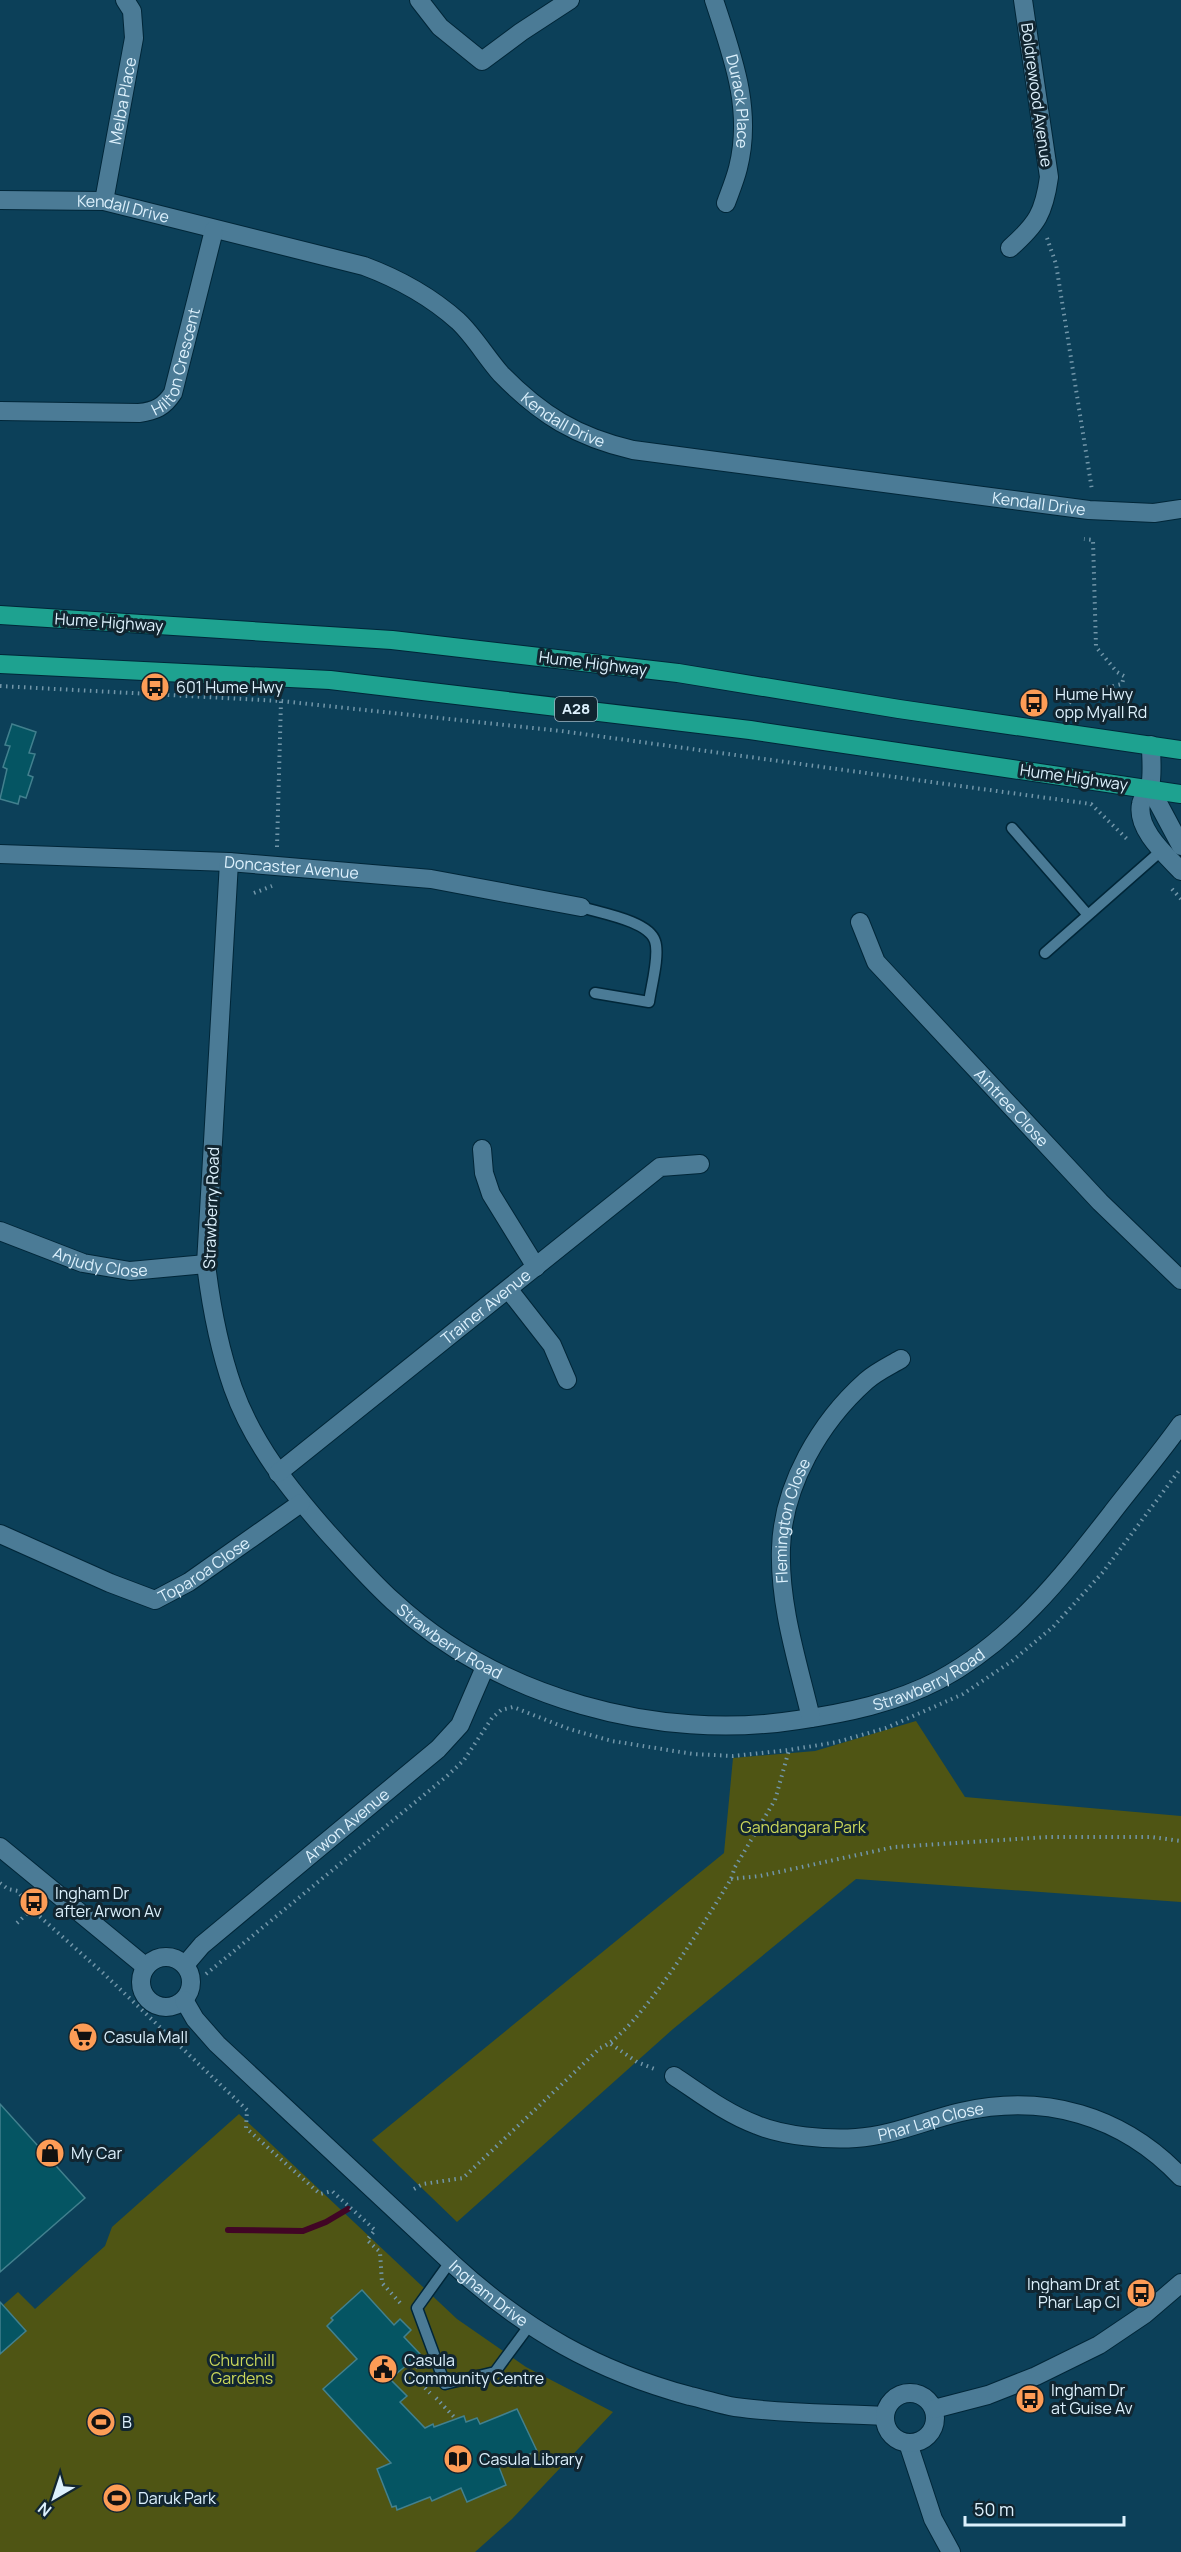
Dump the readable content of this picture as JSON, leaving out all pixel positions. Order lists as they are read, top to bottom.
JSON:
{
  "streets": {
    "highway": ["Hume Highway", "A28"],
    "street": [
      "Boldrewood Avenue",
      "Melba Place",
      "Durack Place",
      "Kendall Drive",
      "Hilton Crescent",
      "Doncaster Avenue",
      "Aintree Close",
      "Strawberry Road",
      "Anjudy Close",
      "Trainer Avenue",
      "Flemington Close",
      "Toparoa Close",
      "Arwon Avenue",
      "Phar Lap Close",
      "Ingham Drive"
    ]
  },
  "crossings": [
    ["Melba Place", "Kendall Drive"],
    ["Kendall Drive", "Hilton Crescent"],
    ["Doncaster Avenue", "Strawberry Road"],
    ["Strawberry Road", "Anjudy Close"],
    ["Strawberry Road", "Trainer Avenue"],
    ["Strawberry Road", "Flemington Close"],
    ["Strawberry Road", "Toparoa Close"],
    ["Strawberry Road", "Arwon Avenue"],
    ["Arwon Avenue", "Ingham Drive"]
  ],
  "parks": ["Gandangara Park", "Churchill Gardens"],
  "places": {
    "bus stop": [
      "601 Hume Hwy",
      "Hume Hwy opp Myall Rd",
      "Ingham Dr after Arwon Av",
      "Ingham Dr at Phar Lap Cl",
      "Ingham Dr at Guise Av"
    ],
    "supermarket": ["Casula Mall"],
    "shop": ["My Car"],
    "public building": ["Casula Community Centre"],
    "sports": ["B", "Daruk Park"],
    "library": ["Casula Library"]
  },
  "scale_bar": "50 m",
  "north": "bottom left"
}
